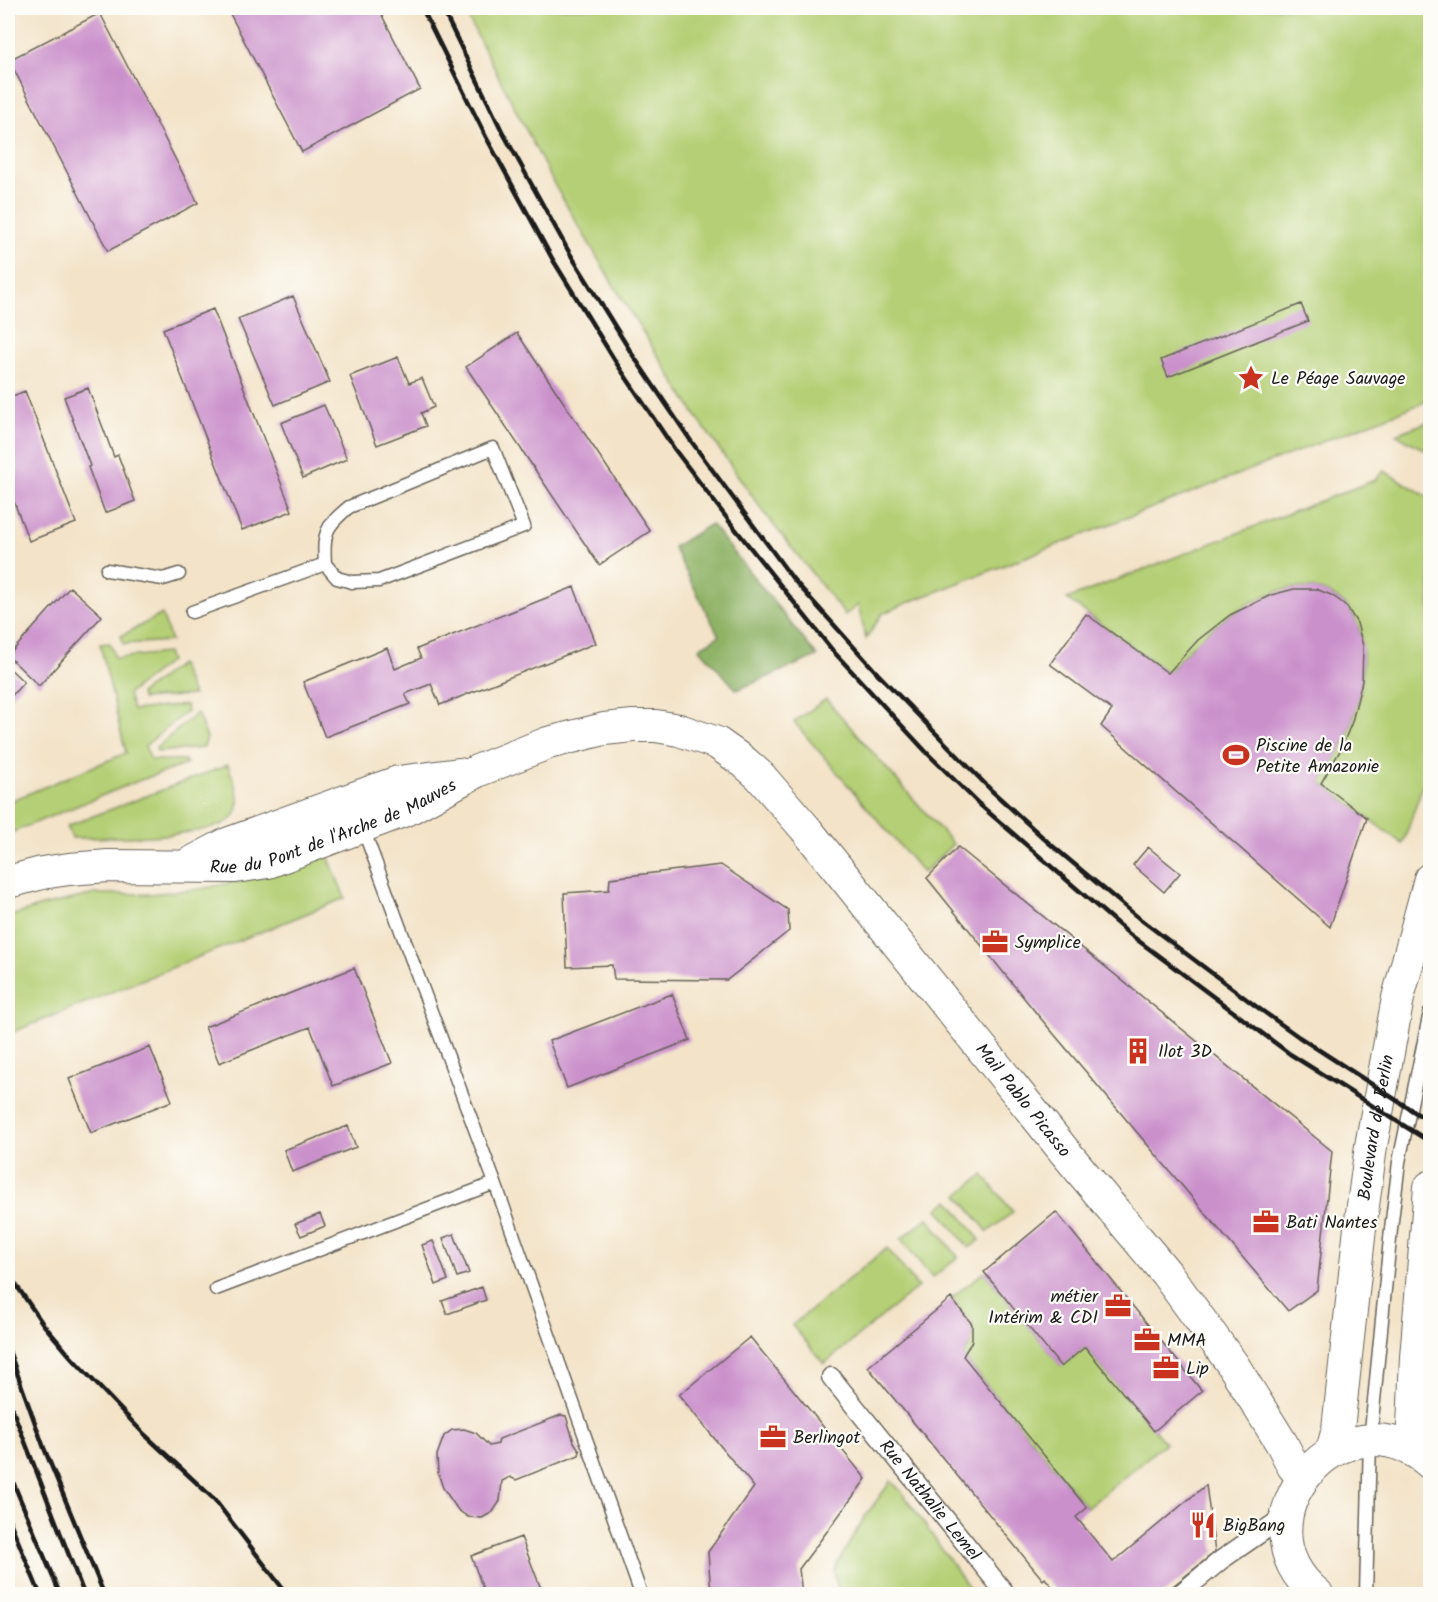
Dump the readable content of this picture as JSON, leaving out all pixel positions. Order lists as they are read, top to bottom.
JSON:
{
  "streets": {
    "street": [
      "Rue du Pont de l'Arche de Mauves",
      "Mail Pablo Picasso",
      "Boulevard de Berlin",
      "Rue Nathalie Lemel"
    ]
  },
  "crossings": [
    ["Rue du Pont de l'Arche de Mauves", "Mail Pablo Picasso"]
  ],
  "places": {
    "place": ["Le Péage Sauvage"],
    "sports": ["Piscine de la Petite Amazonie"],
    "office": [
      "Symplice",
      "Bati Nantes",
      "métier Intérim & CDI",
      "MMA",
      "Lip",
      "Berlingot"
    ],
    "building": ["Ilot 3D"],
    "restaurant": ["BigBang"]
  }
}
